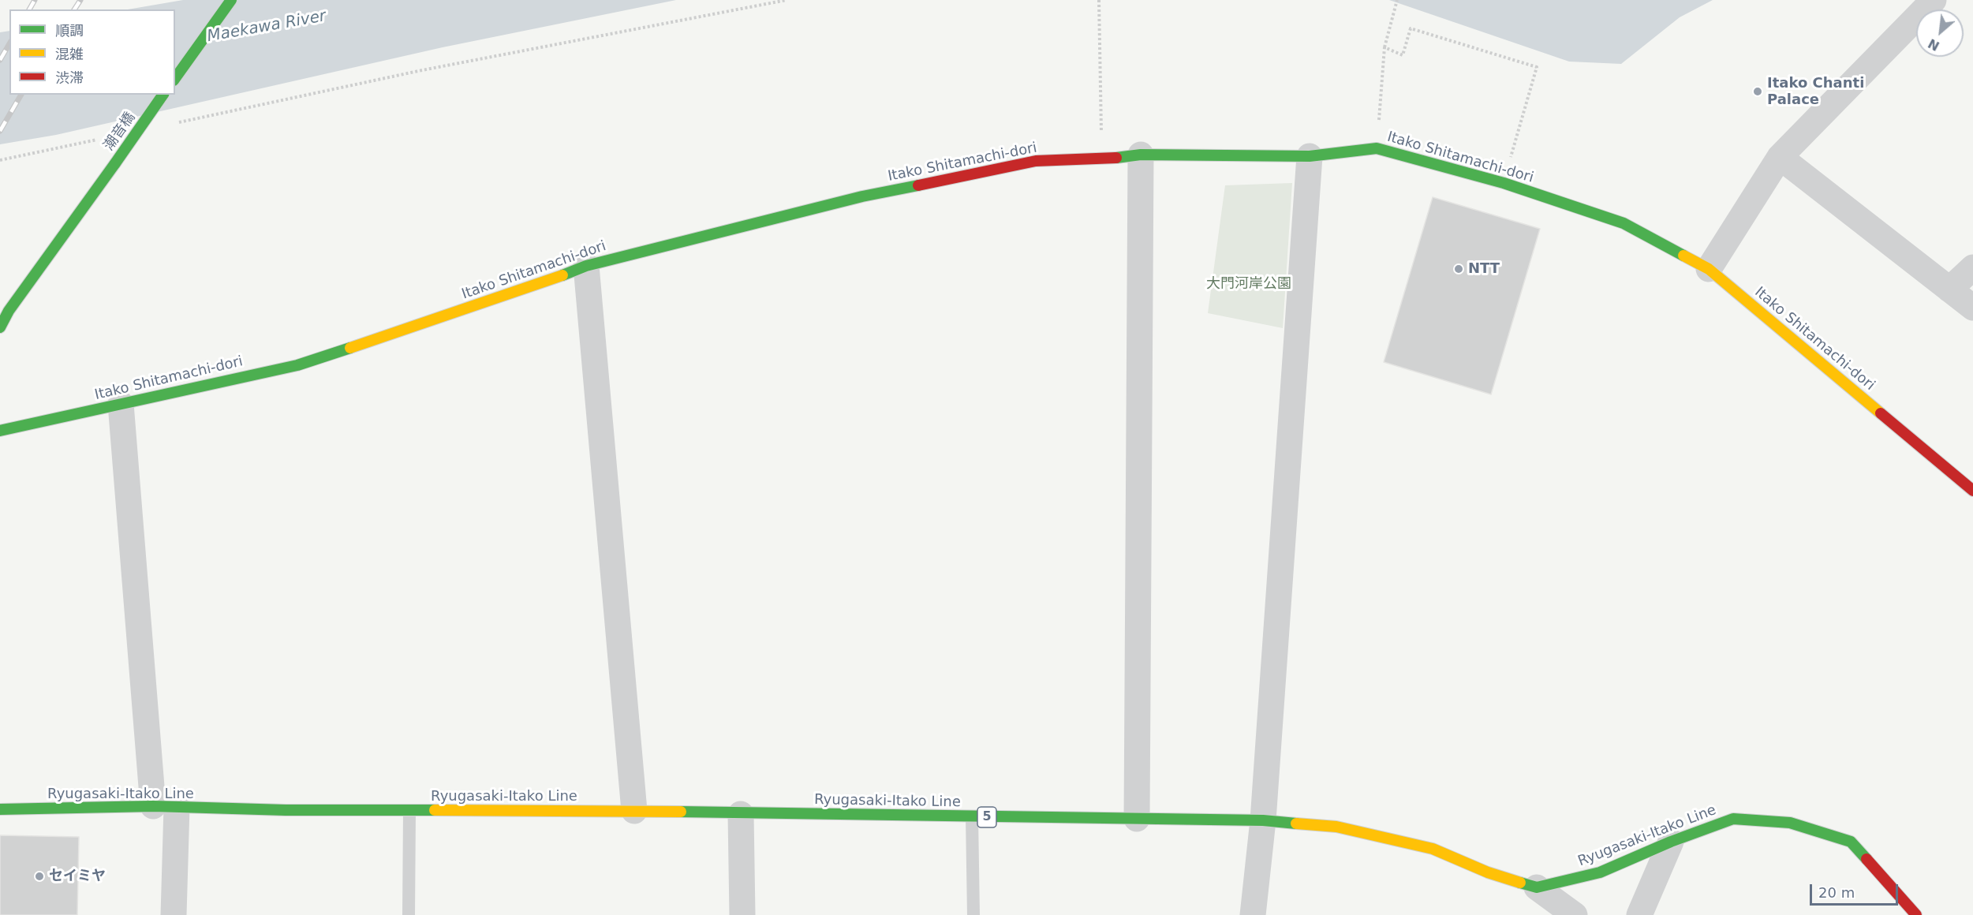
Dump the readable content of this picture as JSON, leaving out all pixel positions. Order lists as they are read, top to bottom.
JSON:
{
  "streets": {
    "street": [
      "潮音橋",
      "Itako Shitamachi-dori",
      "Ryugasaki-Itako Line",
      "5"
    ]
  },
  "water": ["Maekawa River"],
  "parks": ["大門河岸公園"],
  "places": ["Itako Chanti Palace", "NTT", "セイミヤ"],
  "legend": ["順調", "混雑", "渋滞"],
  "scale_bar": "20 m",
  "north": "bottom left"
}
